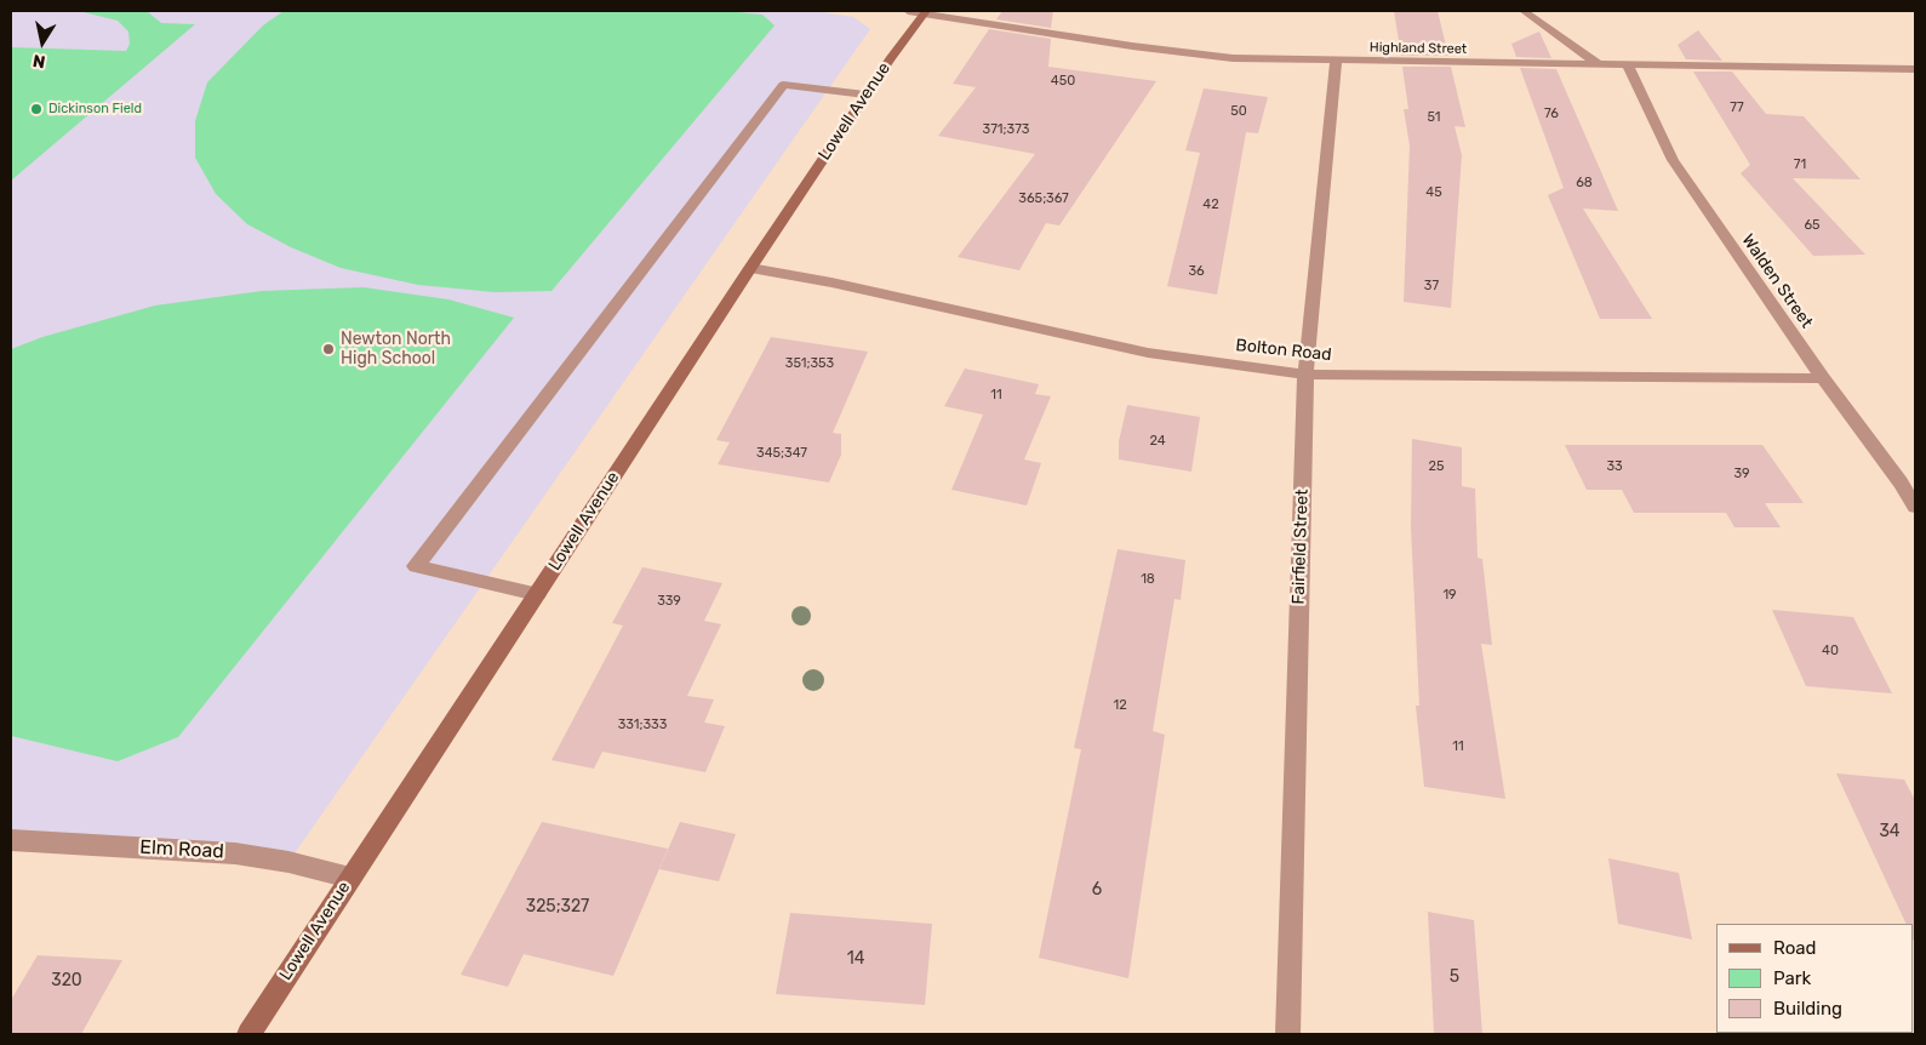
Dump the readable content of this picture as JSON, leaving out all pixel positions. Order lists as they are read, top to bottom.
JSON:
{
  "streets": {
    "street": [
      "Highland Street",
      "Lowell Avenue",
      "Walden Street",
      "Bolton Road",
      "Fairfield Street",
      "Elm Road"
    ]
  },
  "crossings": [
    ["Highland Street", "Lowell Avenue"],
    ["Highland Street", "Walden Street"],
    ["Highland Street", "Fairfield Street"],
    ["Lowell Avenue", "Bolton Road"],
    ["Lowell Avenue", "Elm Road"],
    ["Walden Street", "Bolton Road"],
    ["Bolton Road", "Fairfield Street"]
  ],
  "places": ["Dickinson Field", "Newton North High School"],
  "house_numbers": [
    "450",
    "77",
    "50",
    "76",
    "51",
    "371;373",
    "71",
    "68",
    "45",
    "365;367",
    "42",
    "65",
    "36",
    "37",
    "351;353",
    "11",
    "24",
    "345;347",
    "25",
    "33",
    "39",
    "18",
    "19",
    "339",
    "40",
    "12",
    "331;333",
    "11",
    "34",
    "6",
    "325;327",
    "14",
    "5",
    "320"
  ],
  "legend": ["Road", "Park", "Building"],
  "north": "bottom"
}
